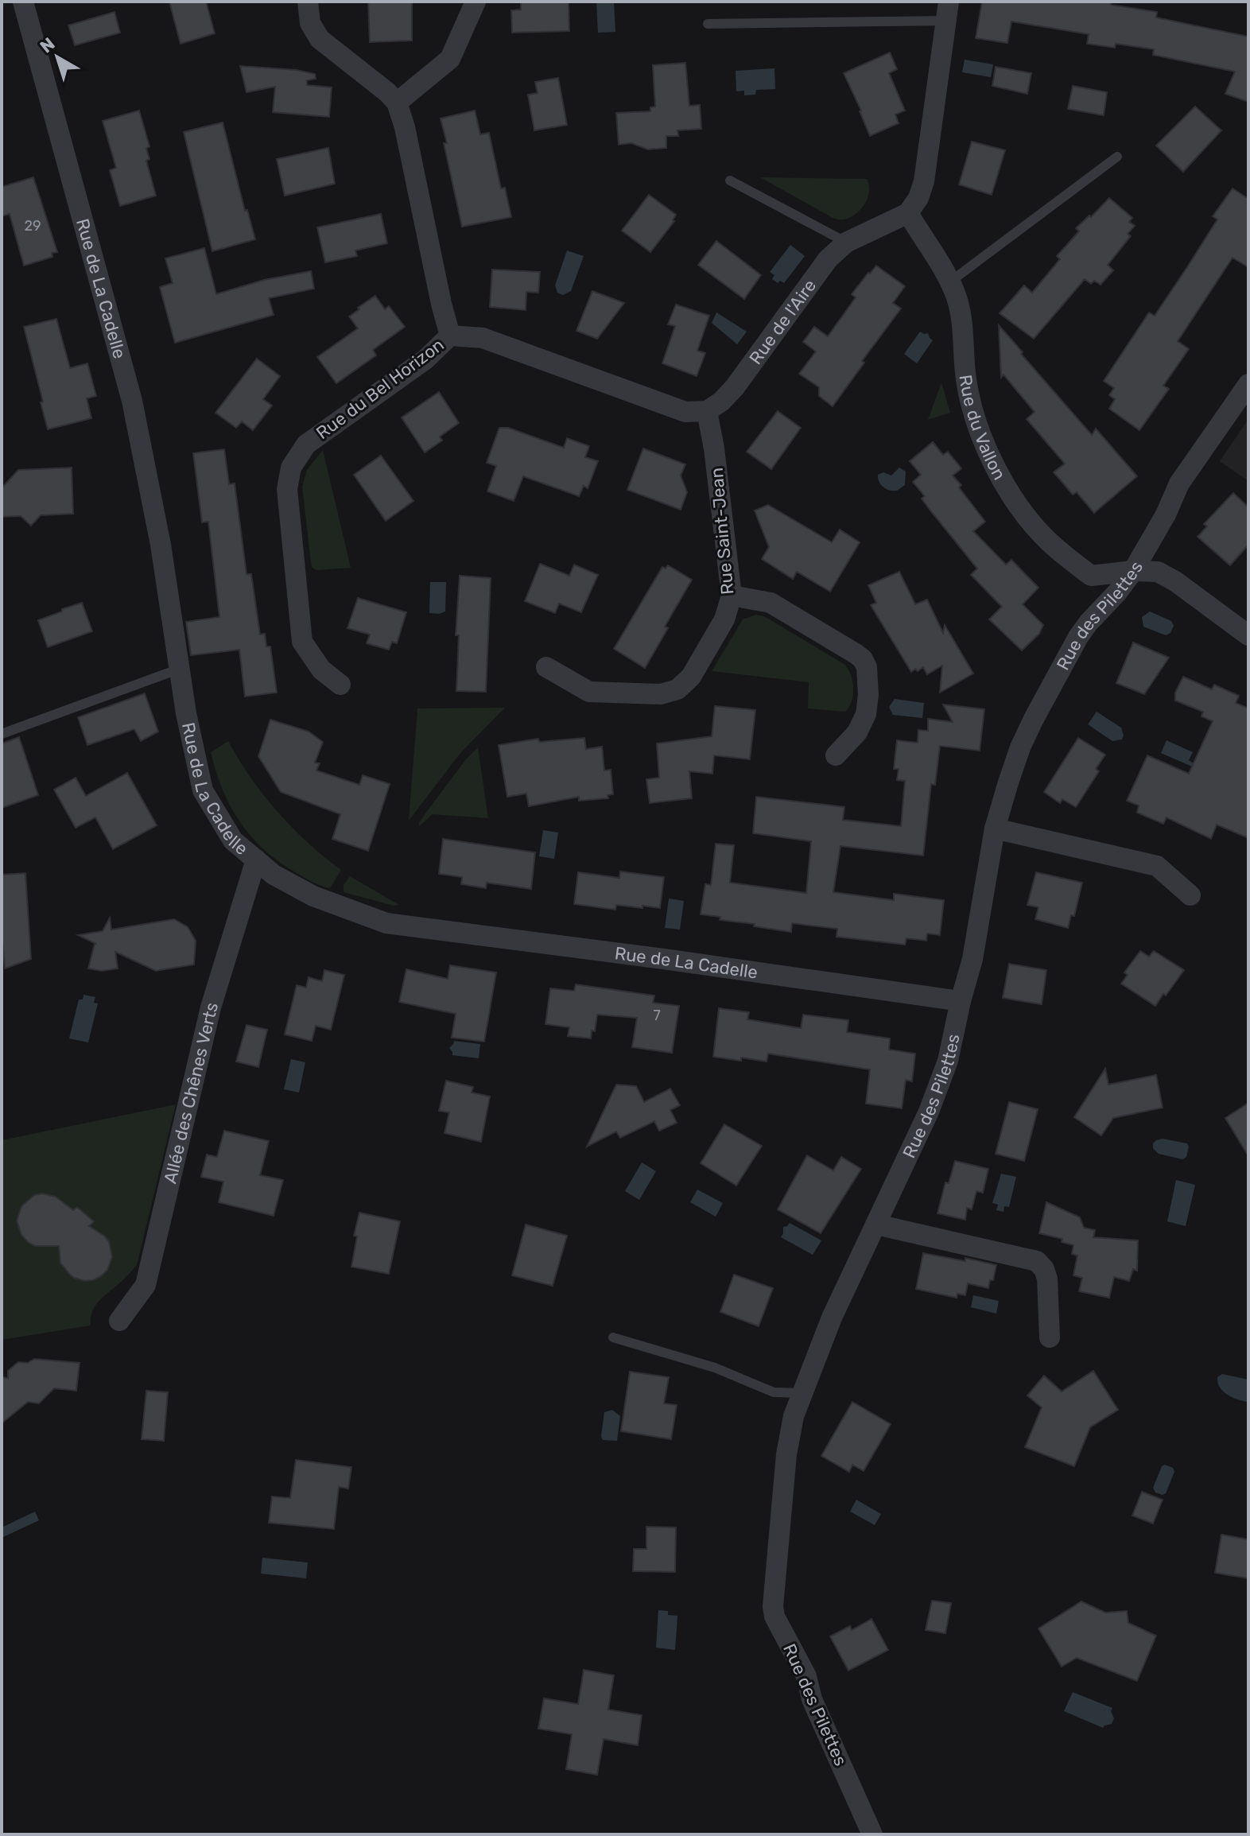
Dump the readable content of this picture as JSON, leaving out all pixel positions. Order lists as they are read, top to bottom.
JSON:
{
  "streets": {
    "street": [
      "Rue de La Cadelle",
      "Rue de l'Aire",
      "Rue du Bel Horizon",
      "Rue du Vallon",
      "Rue Saint-Jean",
      "Rue des Pilettes",
      "Allée des Chênes Verts"
    ]
  },
  "crossings": [
    ["Rue de La Cadelle", "Rue des Pilettes"],
    ["Rue de La Cadelle", "Allée des Chênes Verts"],
    ["Rue de l'Aire", "Rue du Vallon"],
    ["Rue de l'Aire", "Rue Saint-Jean"],
    ["Rue du Vallon", "Rue des Pilettes"]
  ],
  "house_numbers": ["29", "7"],
  "north": "top left"
}
